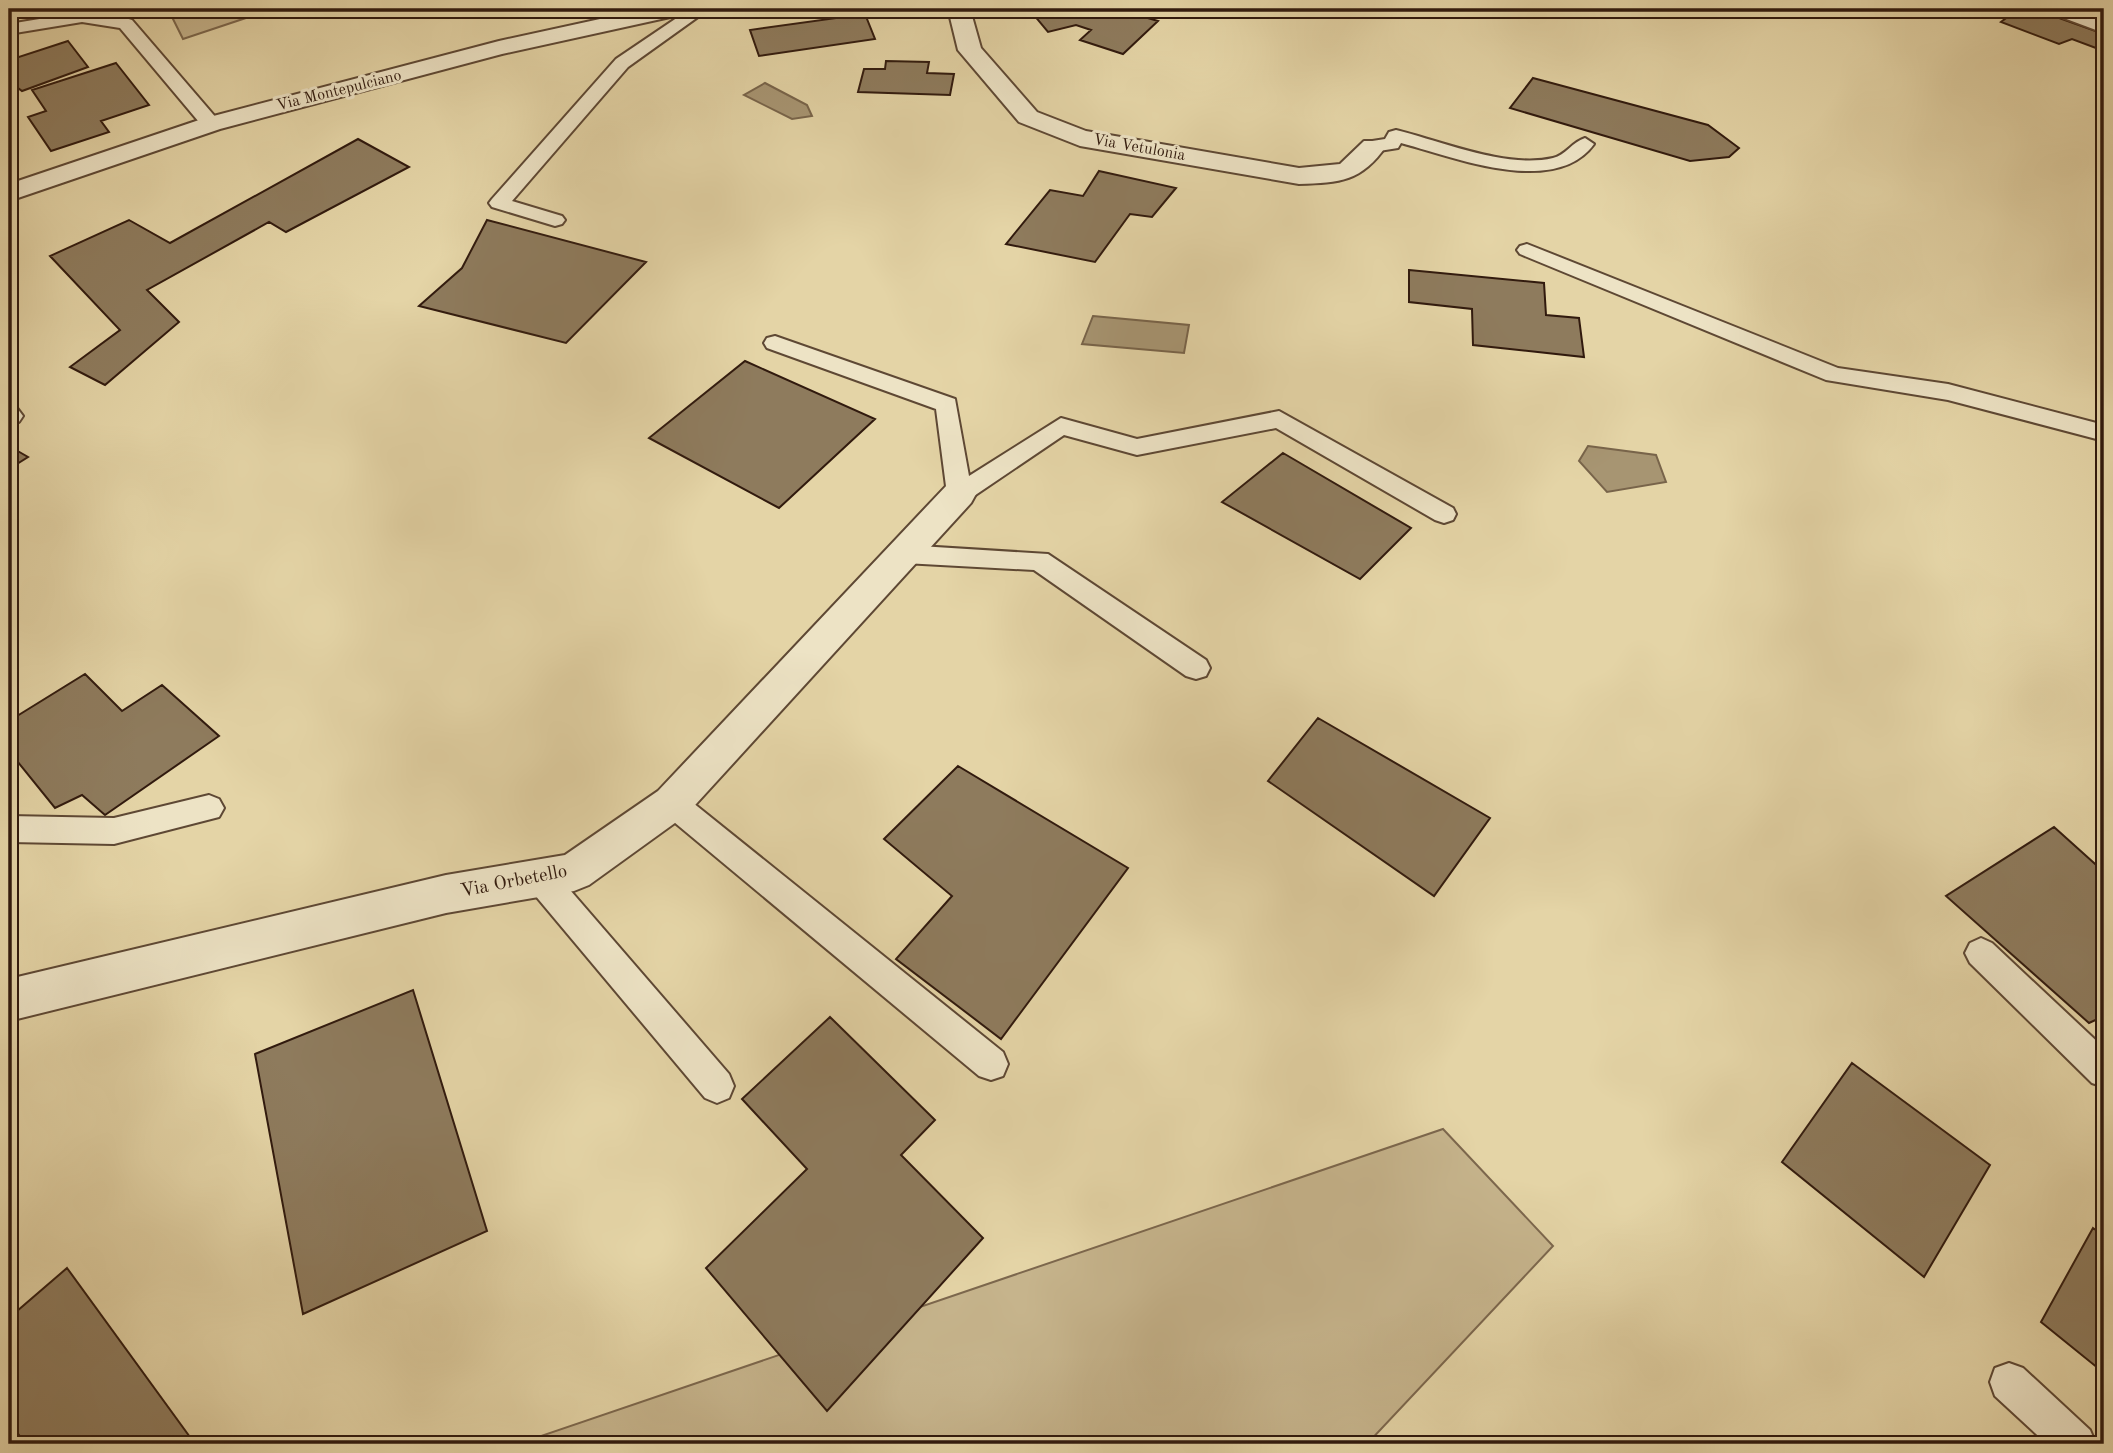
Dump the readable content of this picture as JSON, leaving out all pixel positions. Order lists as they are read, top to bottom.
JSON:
{
  "streets": {
    "street": ["Via Montepulciano", "Via Vetulonia", "Via Orbetello"]
  }
}
